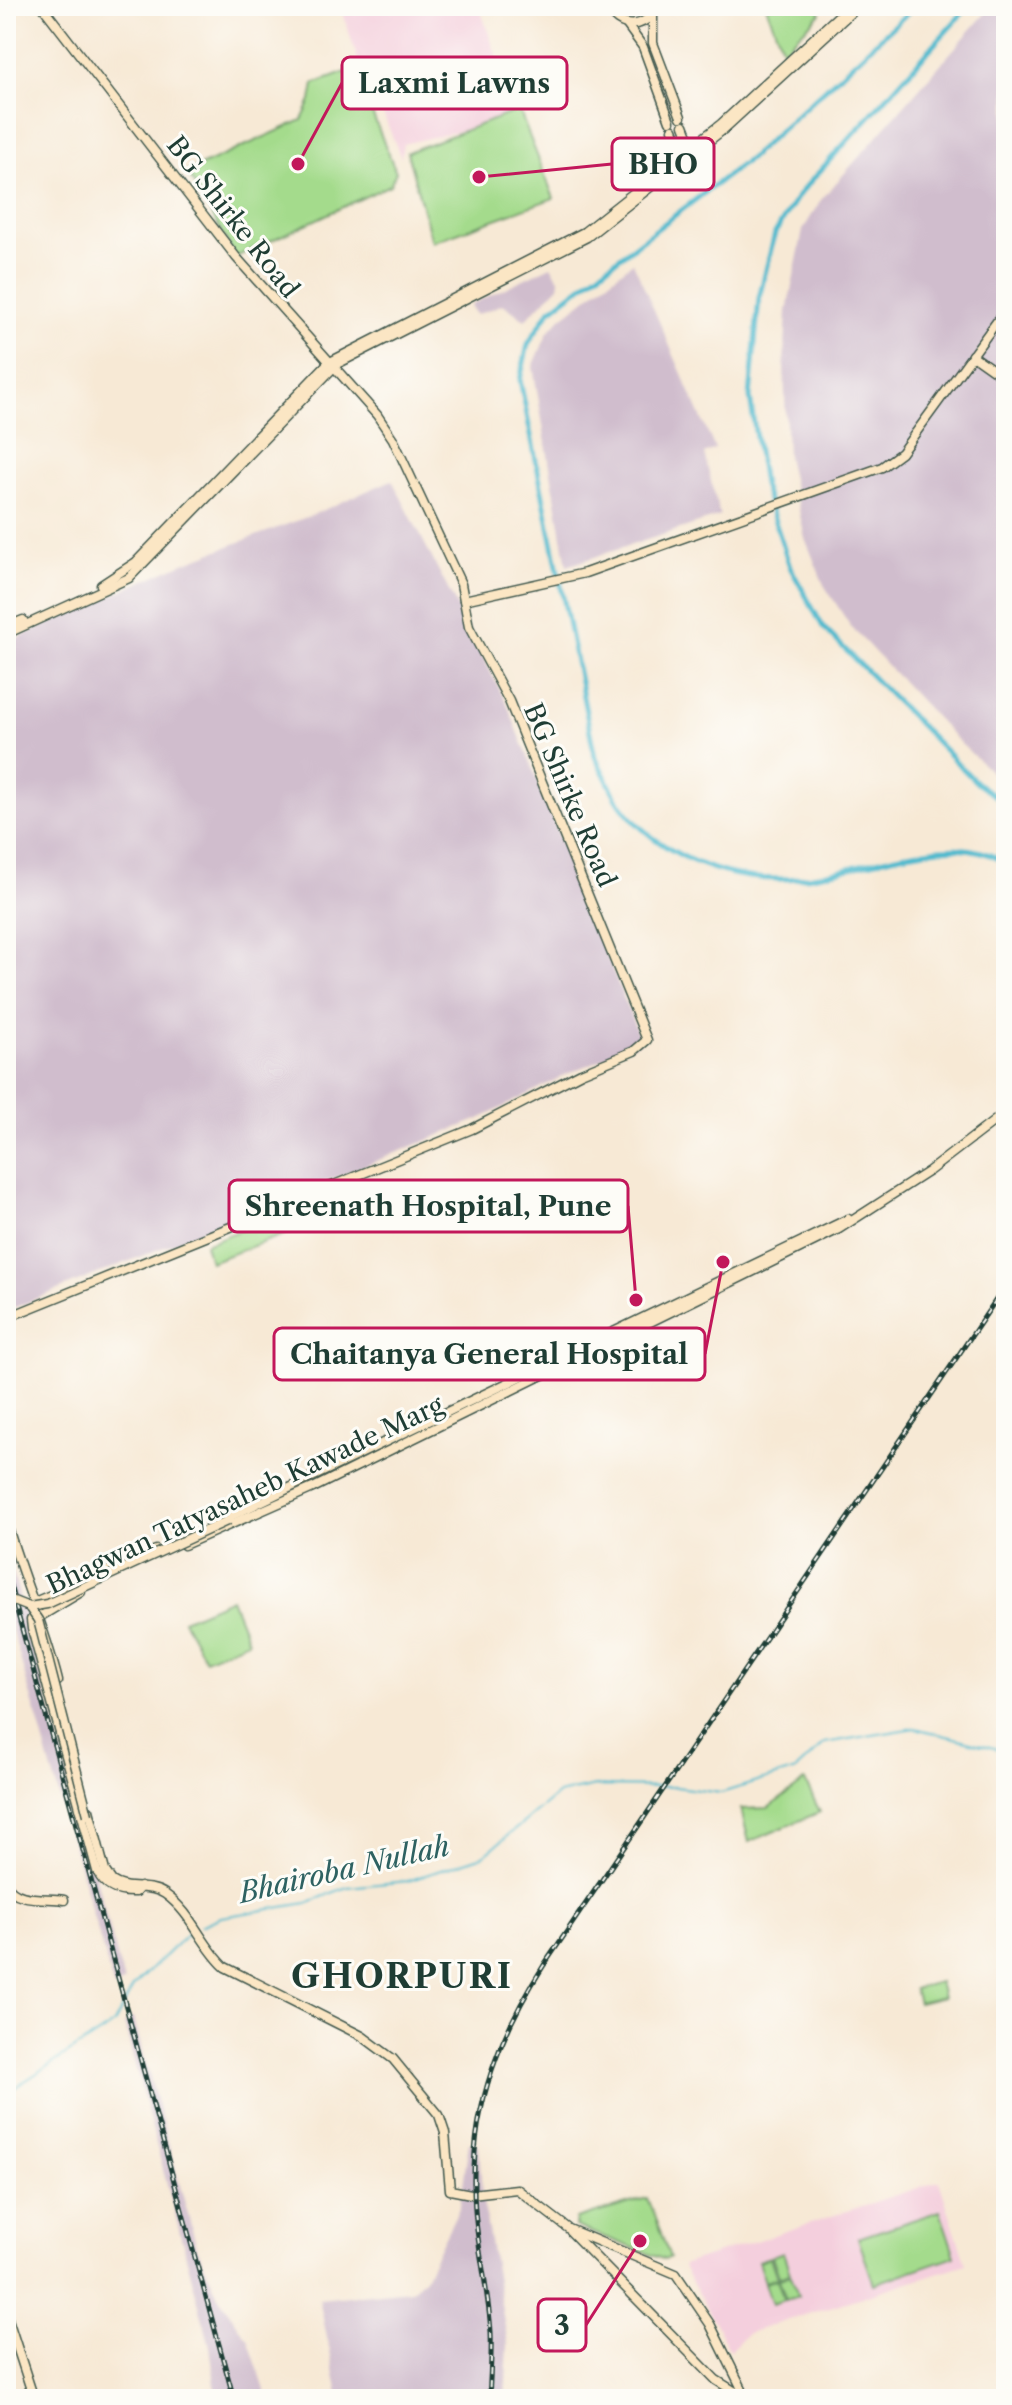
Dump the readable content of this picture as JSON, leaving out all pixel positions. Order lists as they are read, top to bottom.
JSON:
{
  "streets": {
    "street": ["BG Shirke Road", "Bhagwan Tatyasaheb Kawade Marg"]
  },
  "districts": ["GHORPURI"],
  "water": ["Bhairoba Nullah"],
  "places": [
    "Laxmi Lawns",
    "BHO",
    "Chaitanya General Hospital",
    "Shreenath Hospital, Pune",
    "3"
  ]
}
